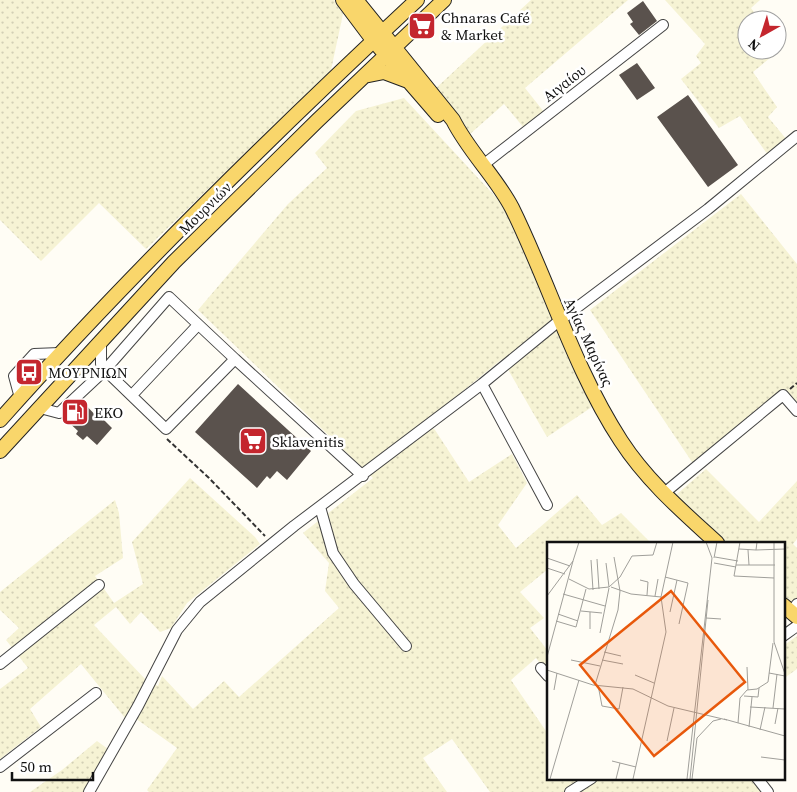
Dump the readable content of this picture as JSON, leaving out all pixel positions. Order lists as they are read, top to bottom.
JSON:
{
  "streets": {
    "main road": ["Μουρνιών", "Αγίας Μαρίνας"],
    "street": ["Αιγαίου"]
  },
  "crossings": [
    ["Αιγαίου", "Αγίας Μαρίνας"],
    ["Μουρνιών", "Αγίας Μαρίνας"]
  ],
  "places": {
    "supermarket": ["Chnaras Café & Market", "Sklavenitis"],
    "bus stop": ["ΜΟΥΡΝΙΩΝ"],
    "fuel station": ["EKO"]
  },
  "scale_bar": "50 m",
  "north": "bottom left"
}
